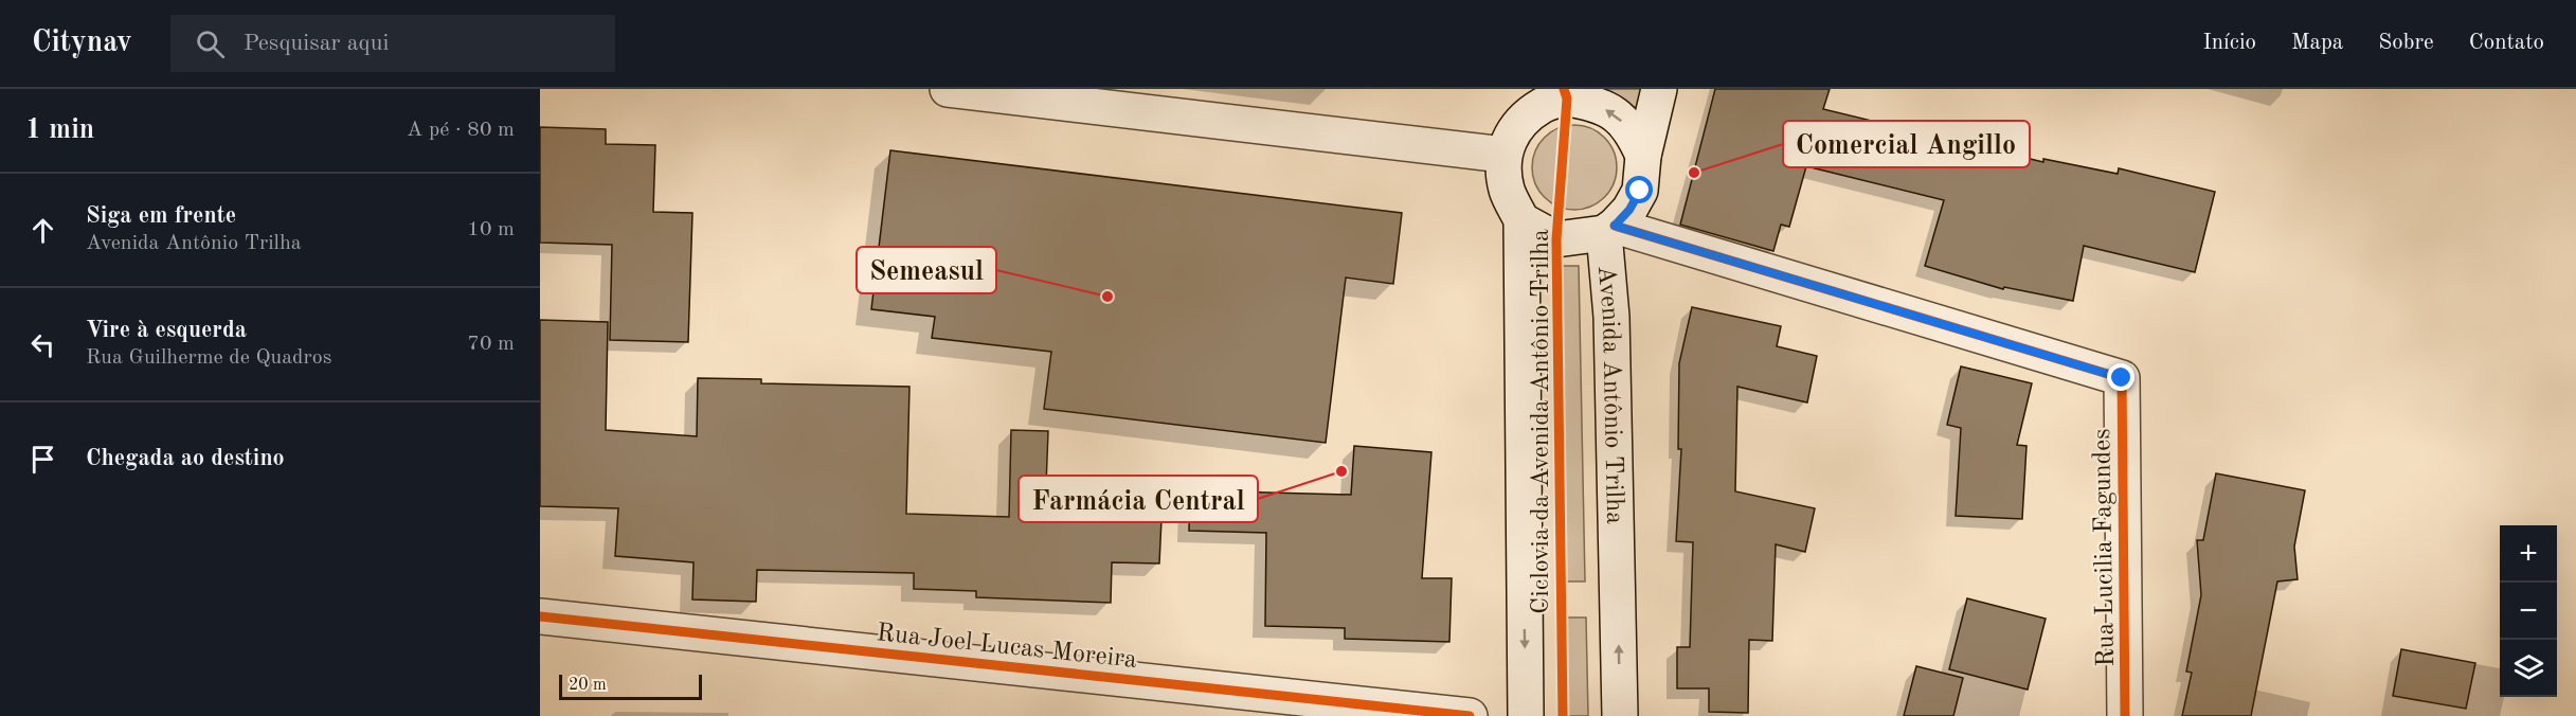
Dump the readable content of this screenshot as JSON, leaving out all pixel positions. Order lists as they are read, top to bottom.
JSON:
{
  "streets": {
    "street": ["Avenida Antônio Trilha", "Rua Lucilia Fagundes", "Rua Joel Lucas Moreira"],
    "cycle path": ["Ciclovia da Avenida Antônio Trilha"]
  },
  "crossings": [
    ["Avenida Antônio Trilha", "Rua Lucilia Fagundes"]
  ],
  "places": ["Comercial Angillo", "Semeasul", "Farmácia Central"],
  "scale_bar": "20 m",
  "page": {
    "header": "Citynav",
    "search": "Pesquisar aqui",
    "nav": [
      "Início",
      "Mapa",
      "Sobre",
      "Contato"
    ],
    "heading": ["1 min", "A pé · 80 m"],
    "list": [
      ["Siga em frente", "Avenida Antônio Trilha", "10 m"],
      ["Vire à esquerda", "Rua Guilherme de Quadros", "70 m"],
      "Chegada ao destino"
    ],
    "map_buttons": ["+", "−"],
    "scale": "20 m"
  }
}
